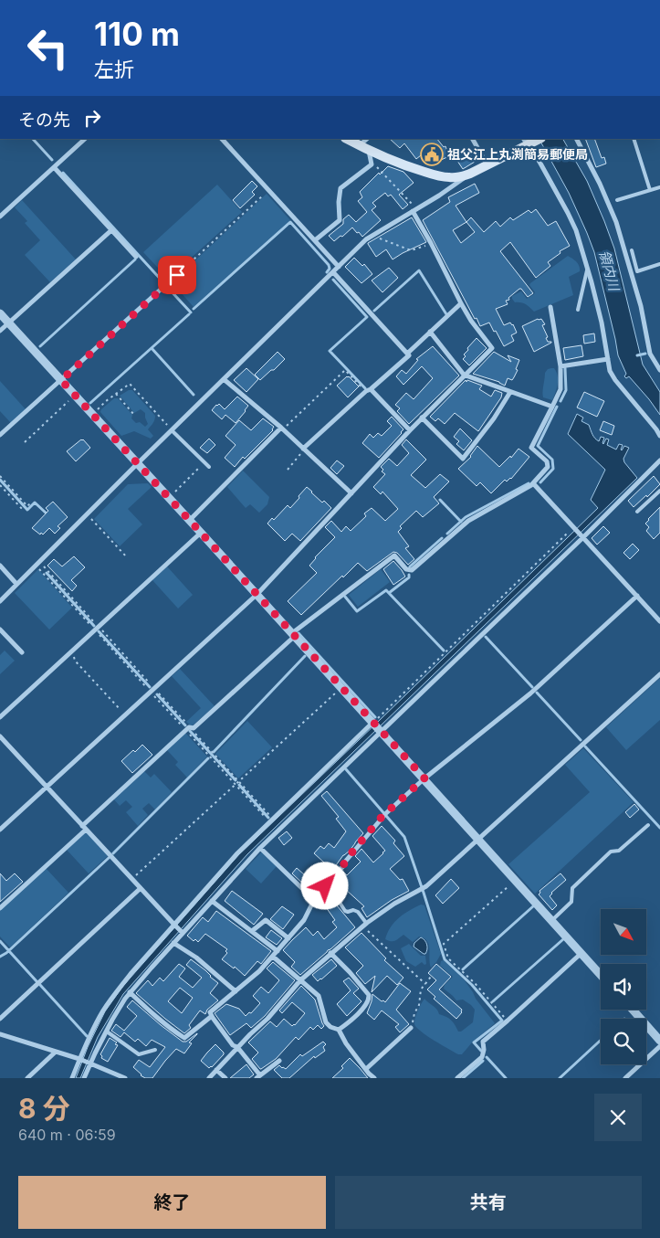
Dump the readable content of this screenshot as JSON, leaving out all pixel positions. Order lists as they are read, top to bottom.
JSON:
{
  "water": ["領内川"],
  "places": {
    "public building": ["祖父江上丸渕簡易郵便局"]
  },
  "north": "bottom right",
  "page": {
    "turn": ["110 m", "左折"],
    "then": "その先",
    "heading": ["8 分", "640 m · 06:59"],
    "buttons": ["終了", "共有"]
  }
}
